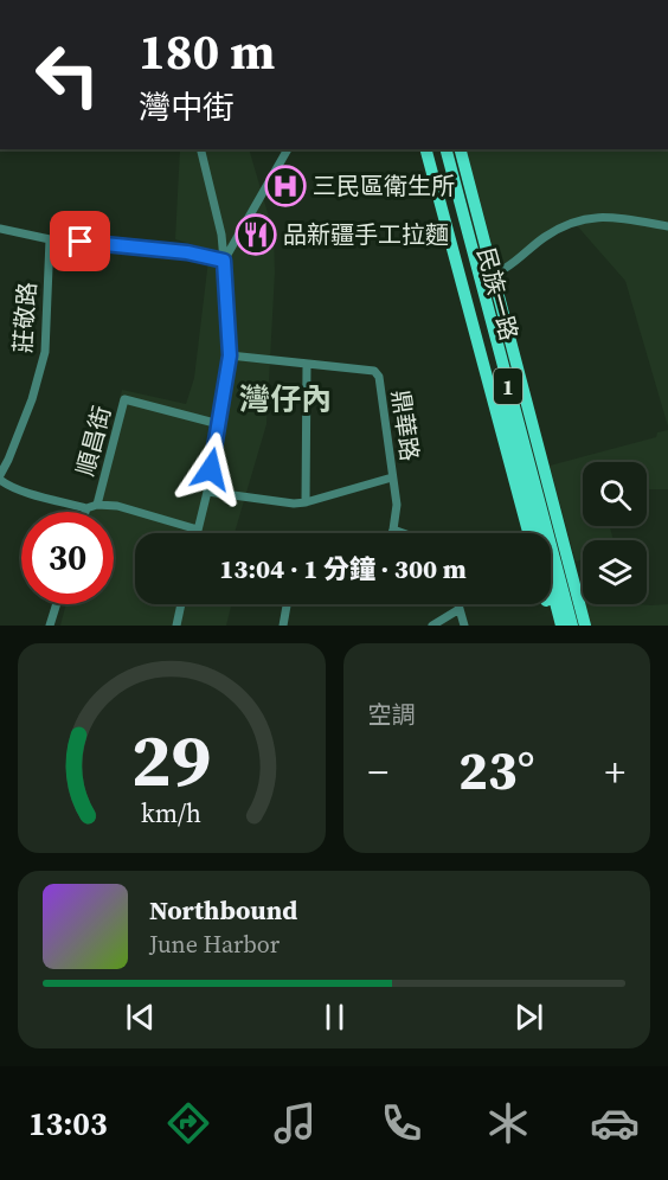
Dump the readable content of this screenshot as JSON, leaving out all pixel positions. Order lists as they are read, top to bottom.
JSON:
{
  "streets": {
    "main road": ["民族一路", "1"],
    "street": ["莊敬路", "鼎華路", "順昌街"]
  },
  "districts": ["灣仔內"],
  "places": {
    "hospital": ["三民區衛生所"],
    "restaurant": ["品新疆手工拉麵"]
  },
  "page": {
    "turn": ["180 m", "灣中街"],
    "limit": "30",
    "trip": "13:04 · 1 分鐘 · 300 m",
    "tile": "空調",
    "heat": ["−", "23°", "+"],
    "song": ["Northbound", "June Harbor"],
    "tabs": "13:03",
    "gauge": ["29", "km/h"]
  }
}
